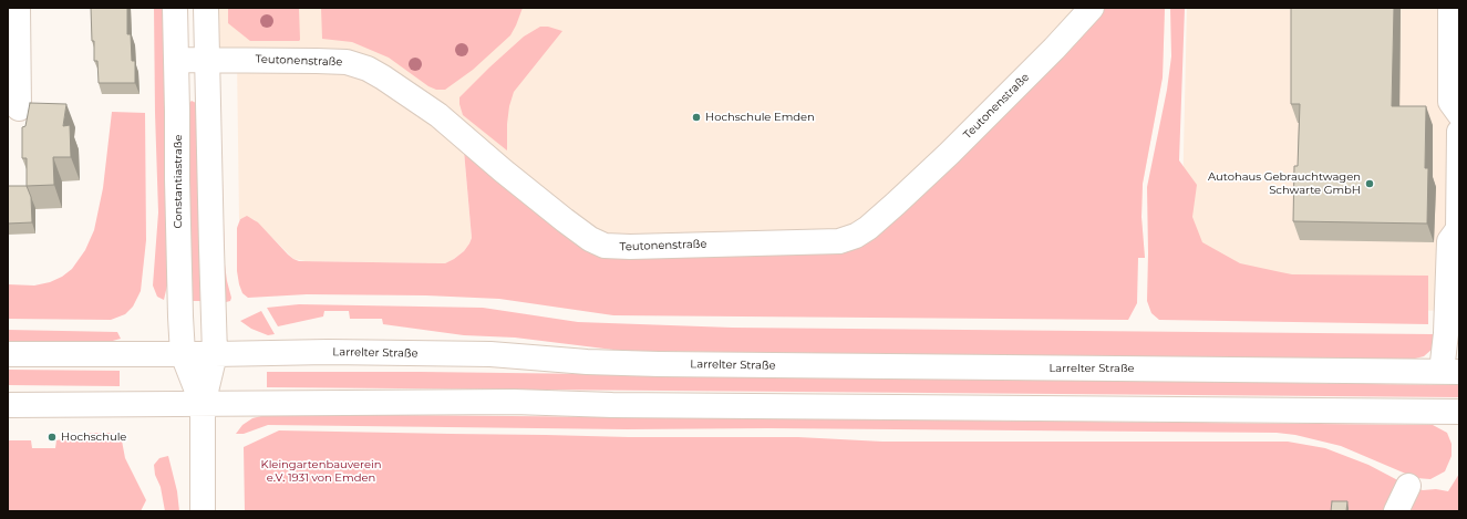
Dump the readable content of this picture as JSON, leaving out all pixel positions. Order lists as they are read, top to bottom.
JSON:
{
  "streets": {
    "street": ["Teutonenstraße", "Constantiastraße", "Larrelter Straße"]
  },
  "crossings": [
    ["Teutonenstraße", "Constantiastraße"],
    ["Constantiastraße", "Larrelter Straße"]
  ],
  "parks": ["Kleingartenbauverein e.V. 1931 von Emden"],
  "places": ["Hochschule Emden", "Autohaus Gebrauchtwagen Schwarte GmbH", "Hochschule"]
}
